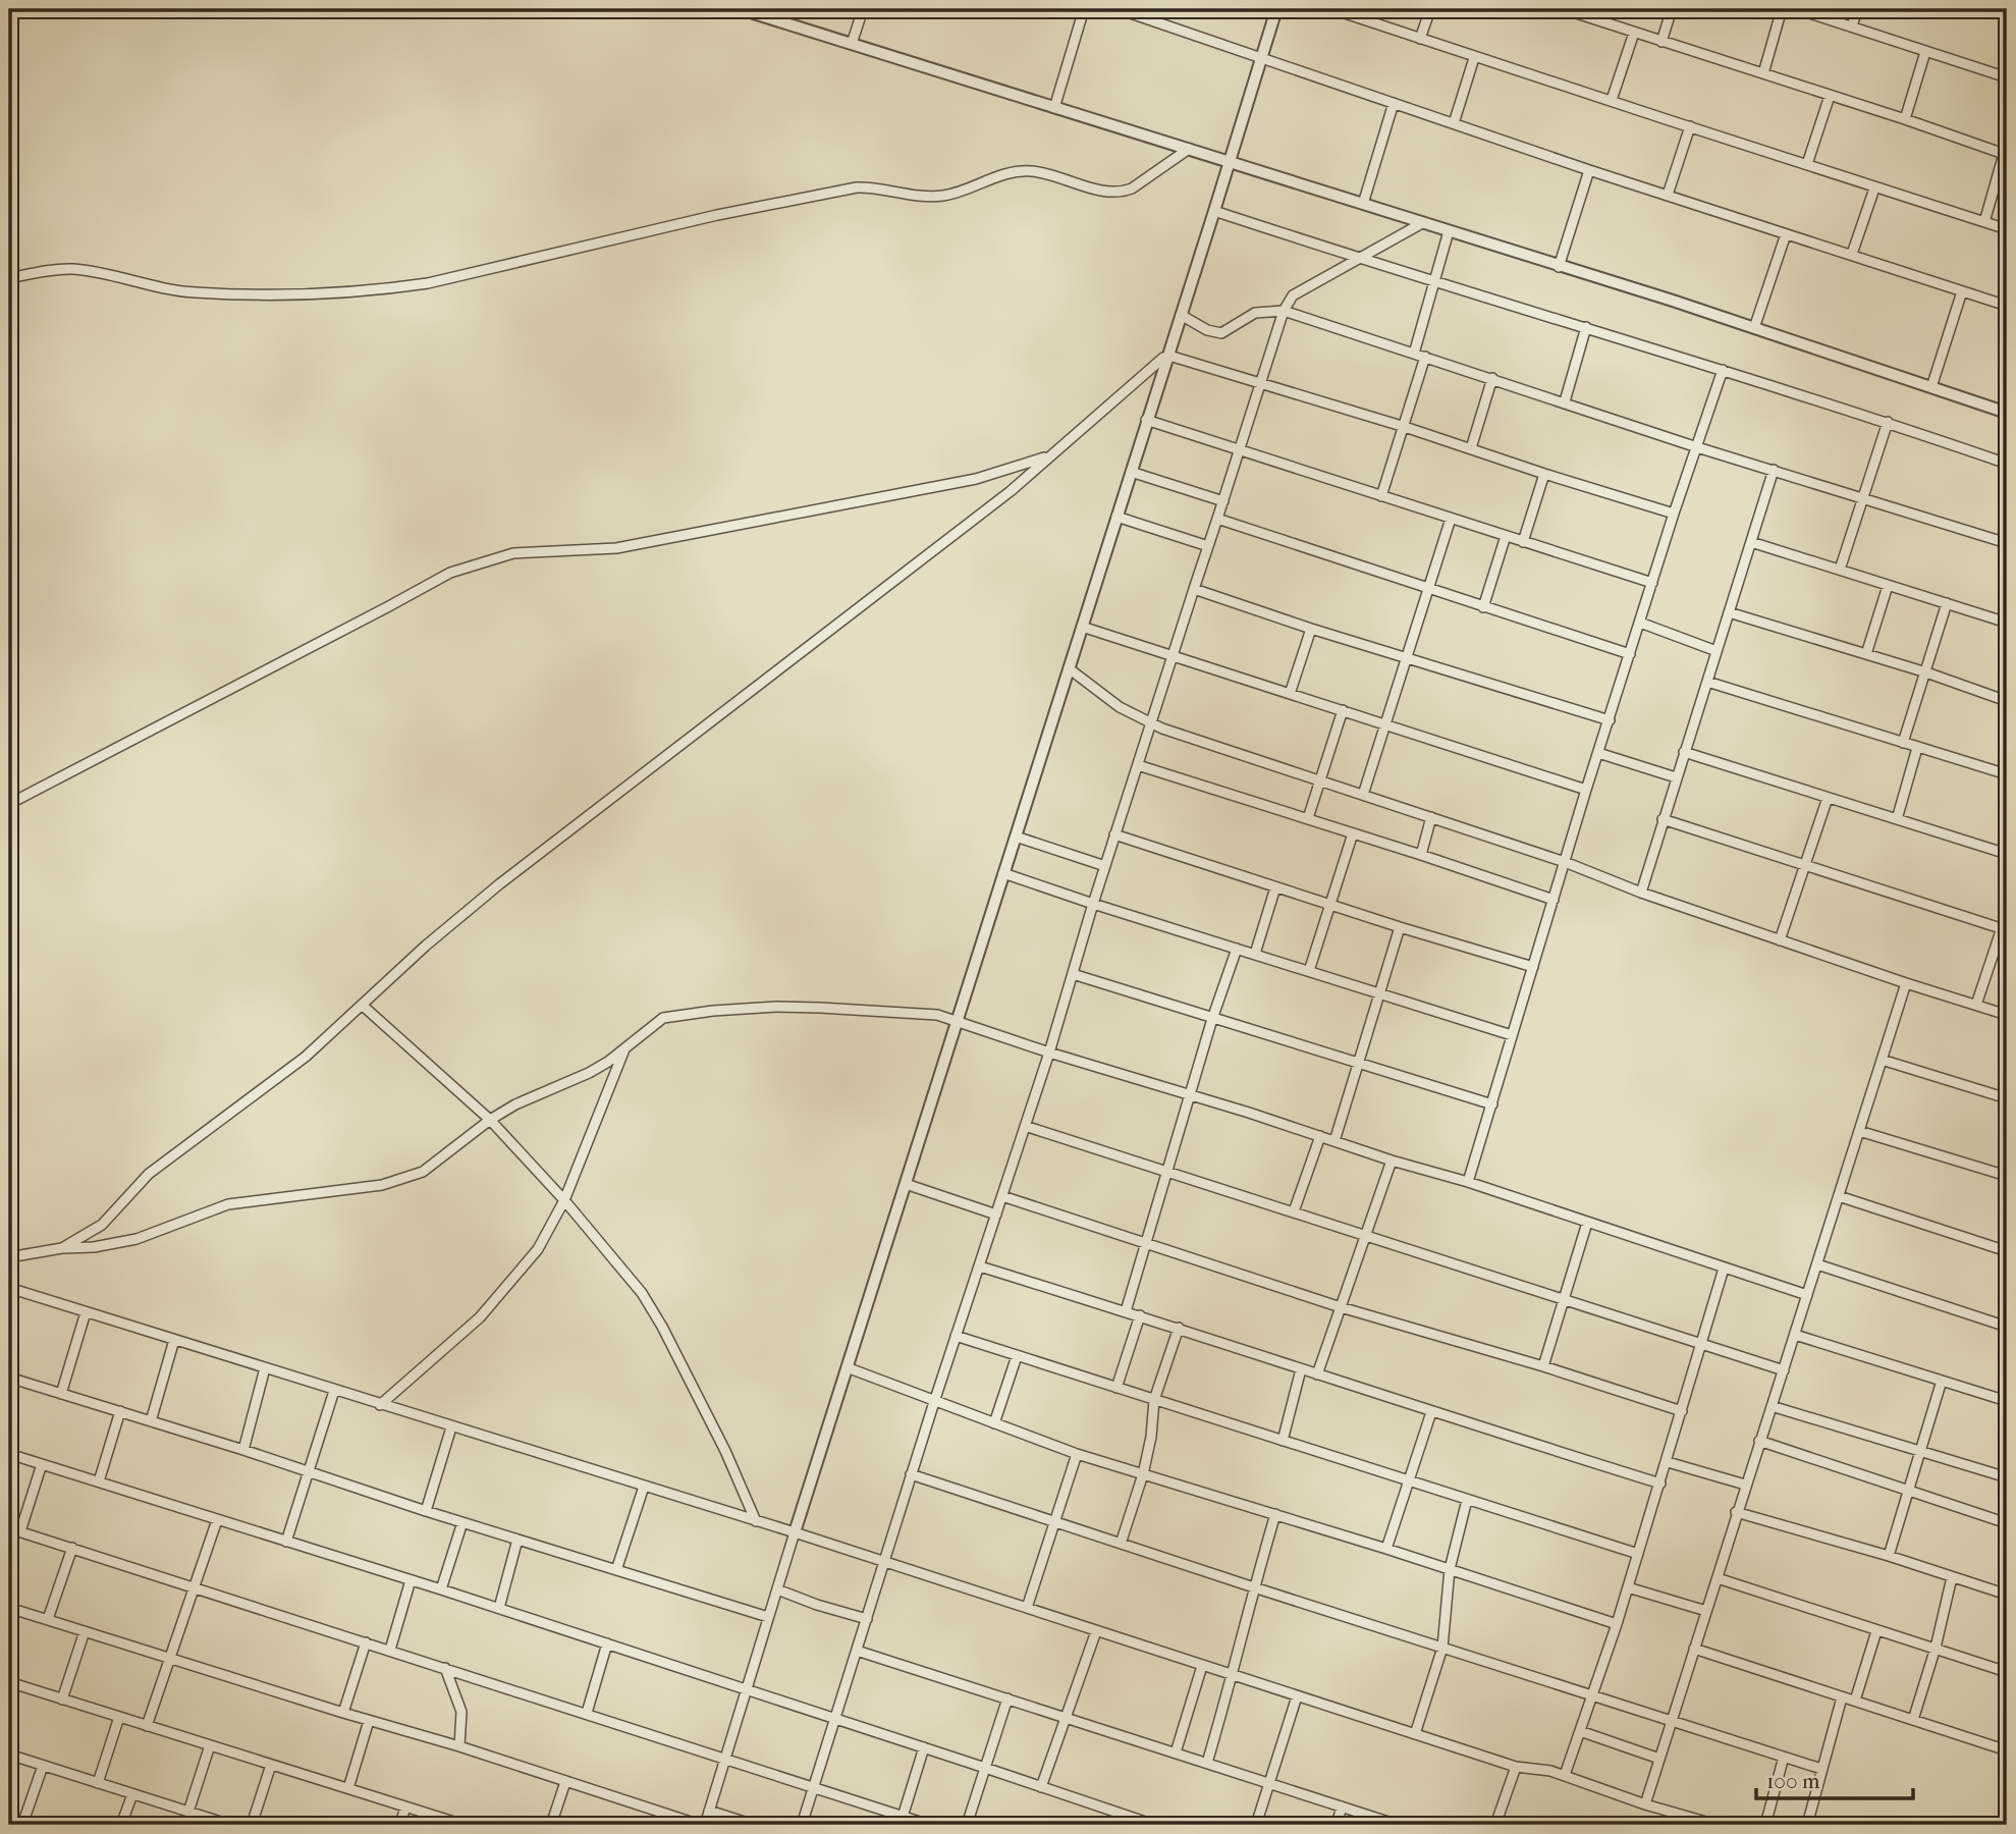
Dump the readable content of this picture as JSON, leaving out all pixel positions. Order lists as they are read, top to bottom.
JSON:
{
  "scale_bar": "100 m"
}
